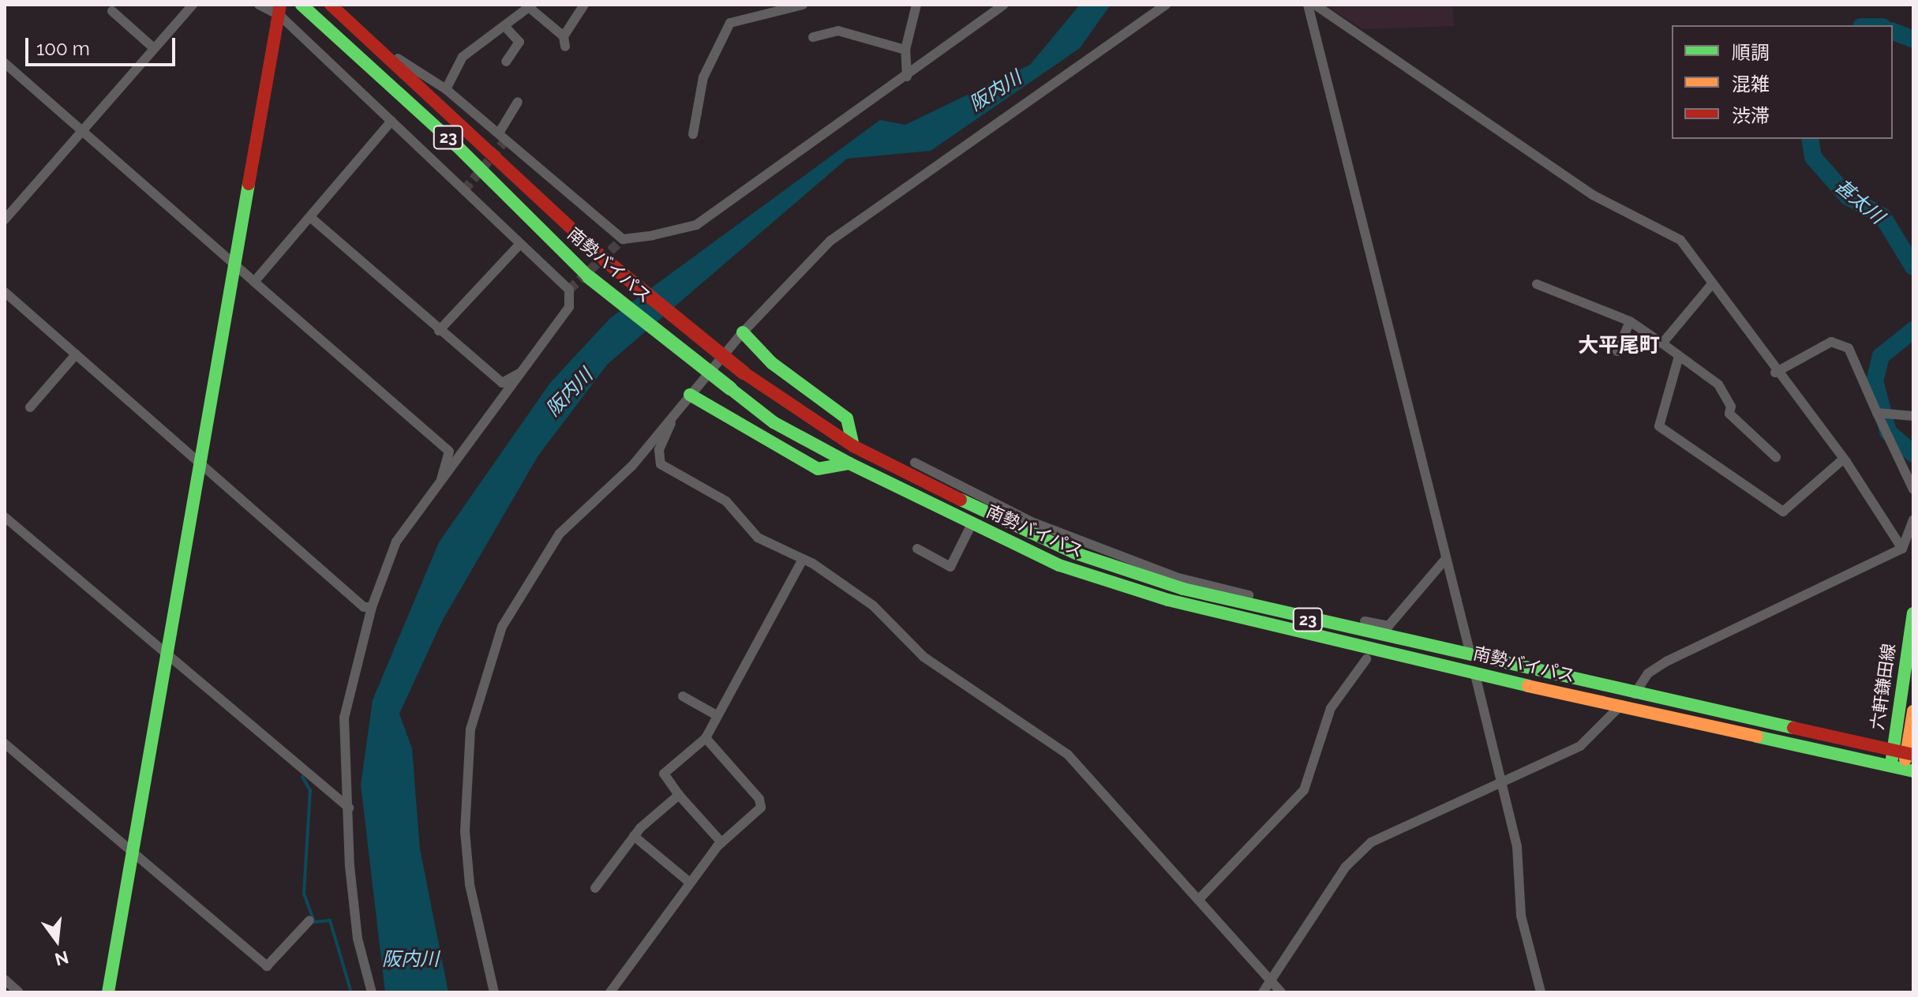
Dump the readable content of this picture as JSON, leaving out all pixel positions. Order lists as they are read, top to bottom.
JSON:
{
  "streets": {
    "main road": ["23", "南勢バイパス", "六軒鎌田線"]
  },
  "crossings": [
    ["南勢バイパス", "六軒鎌田線"]
  ],
  "districts": ["大平尾町"],
  "water": ["阪内川", "甚太川"],
  "legend": ["順調", "混雑", "渋滞"],
  "scale_bar": "100 m",
  "north": "bottom"
}
